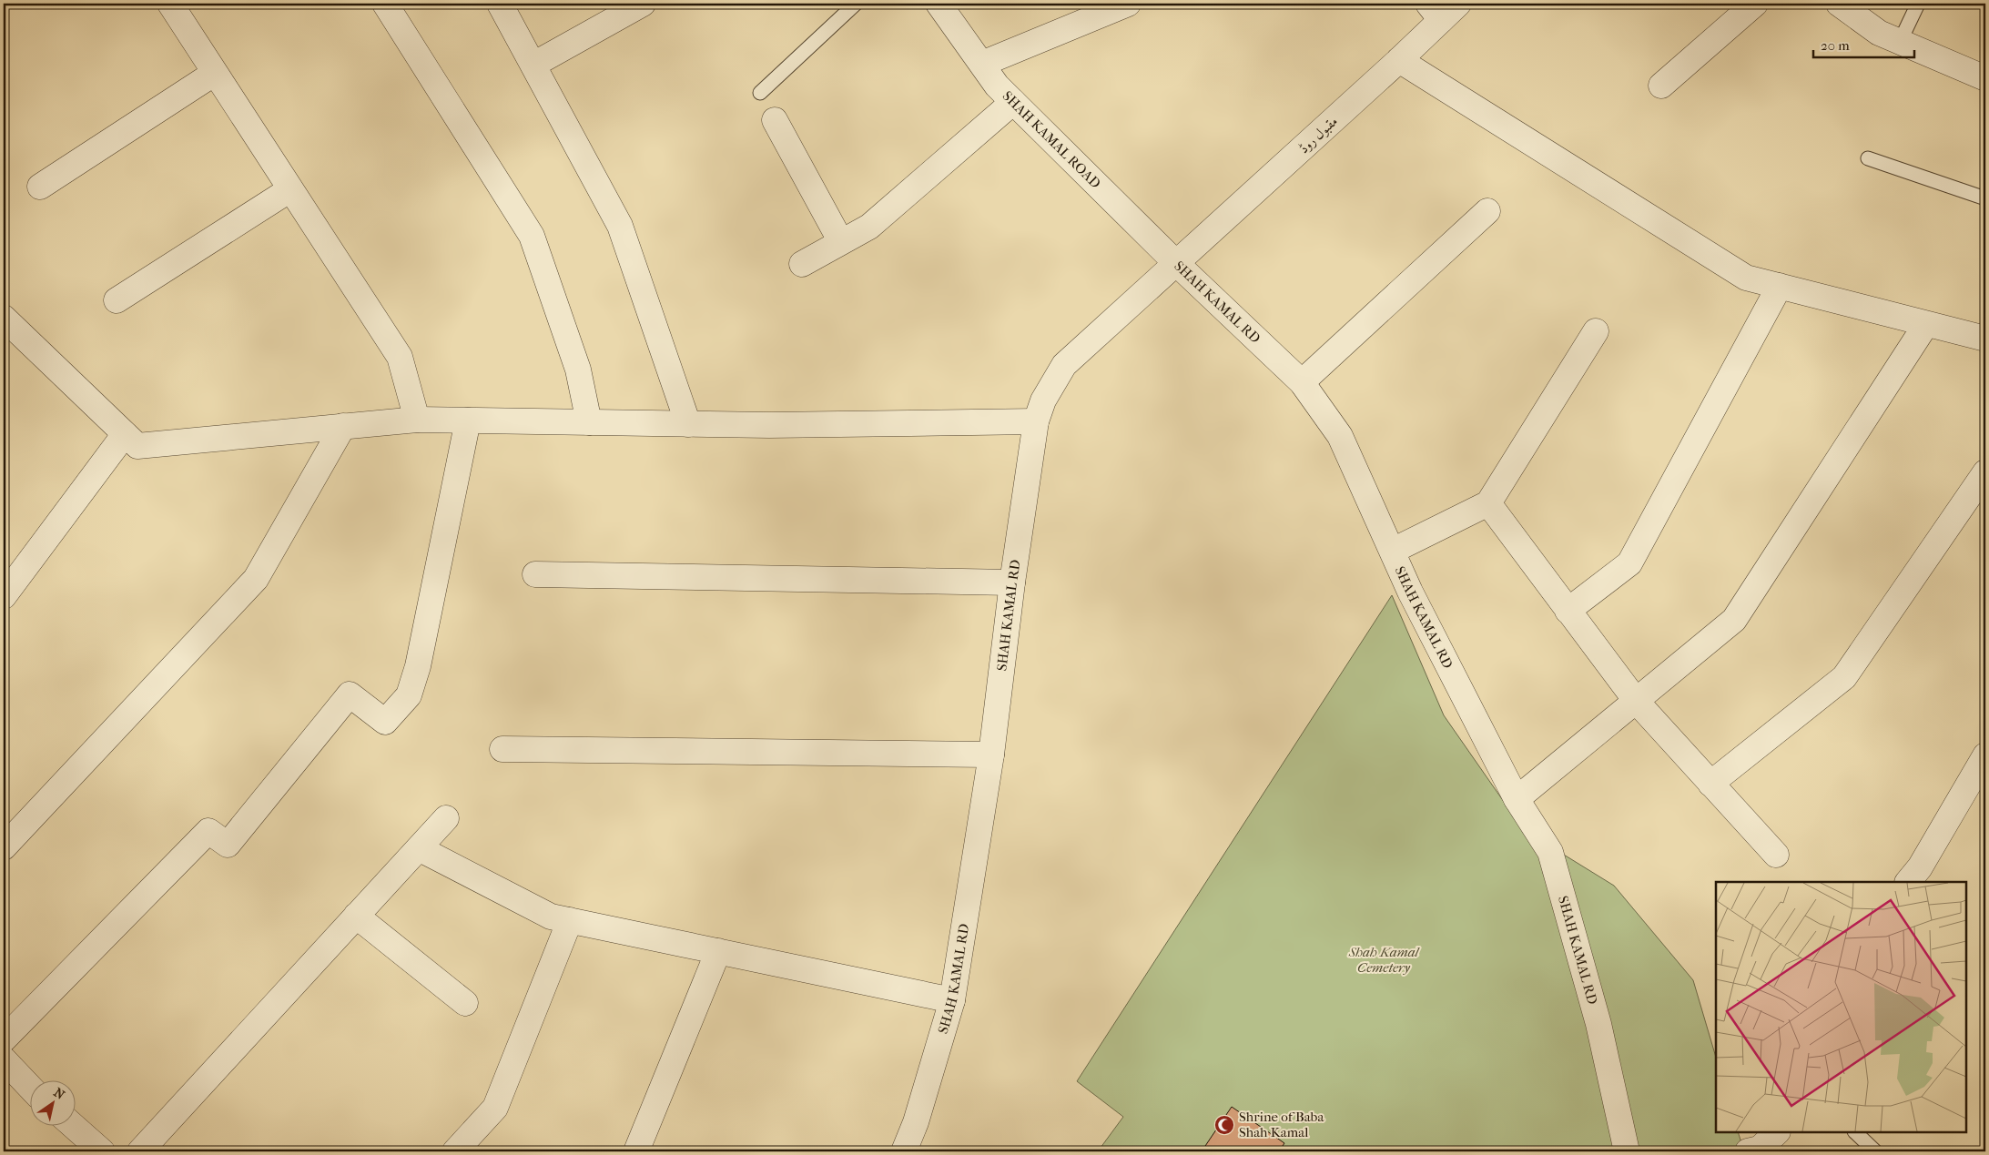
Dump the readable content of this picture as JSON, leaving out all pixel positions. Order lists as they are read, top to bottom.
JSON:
{
  "streets": {
    "street": ["مقبول روڈ", "SHAH KAMAL ROAD", "SHAH KAMAL RD"]
  },
  "crossings": [
    ["مقبول روڈ", "SHAH KAMAL ROAD"],
    ["مقبول روڈ", "SHAH KAMAL RD"],
    ["SHAH KAMAL ROAD", "SHAH KAMAL RD"]
  ],
  "parks": ["Shah Kamal Cemetery"],
  "places": {
    "mosque": ["Shrine of Baba Shah Kamal"]
  },
  "scale_bar": "20 m",
  "north": "top right"
}
